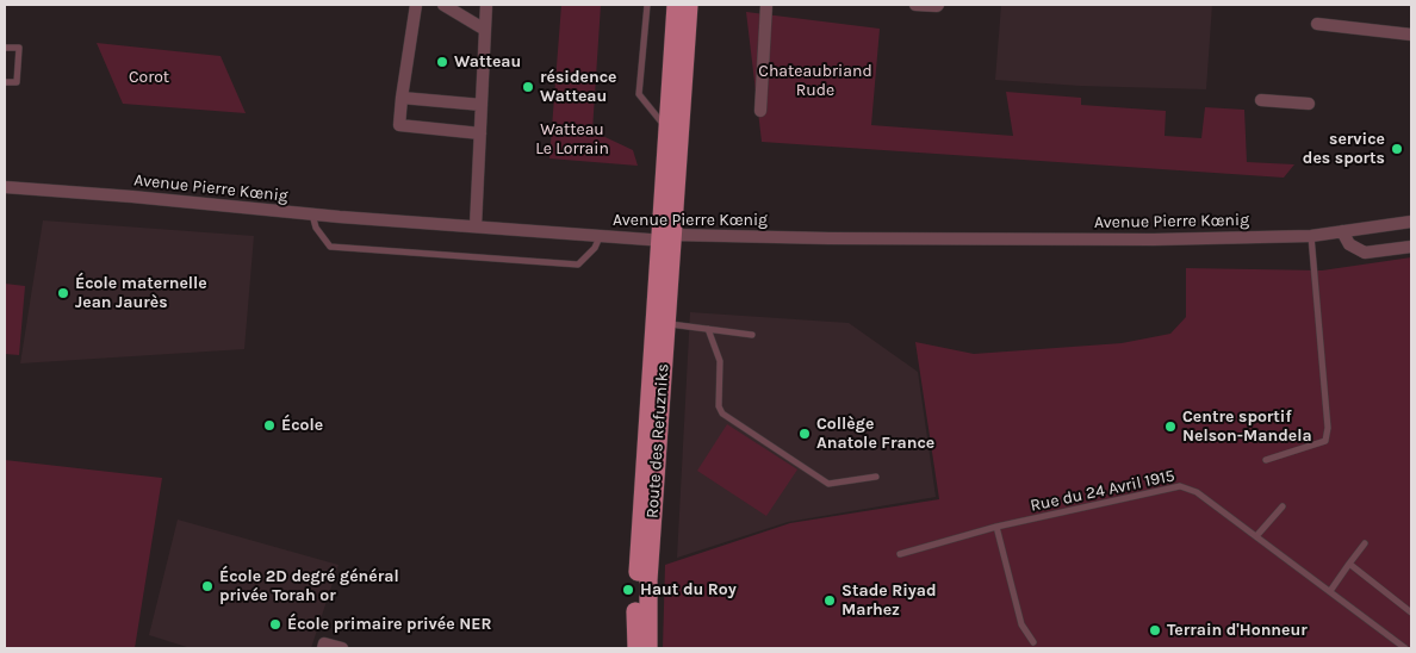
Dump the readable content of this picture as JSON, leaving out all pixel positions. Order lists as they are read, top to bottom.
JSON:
{
  "streets": {
    "main road": ["Route des Refuzniks"],
    "street": ["Avenue Pierre Kœnig"],
    "lane": ["Rue du 24 Avril 1915"]
  },
  "crossings": [
    ["Avenue Pierre Kœnig", "Route des Refuzniks"]
  ],
  "parks": ["Chateaubriand Rude", "Corot", "Watteau Le Lorrain"],
  "places": [
    "Watteau",
    "résidence Watteau",
    "service des sports",
    "École maternelle Jean Jaurès",
    "École",
    "Centre sportif Nelson-Mandela",
    "Collège Anatole France",
    "École 2D degré général privée Torah or",
    "Haut du Roy",
    "Stade Riyad Marhez",
    "École primaire privée NER",
    "Terrain d'Honneur"
  ]
}
